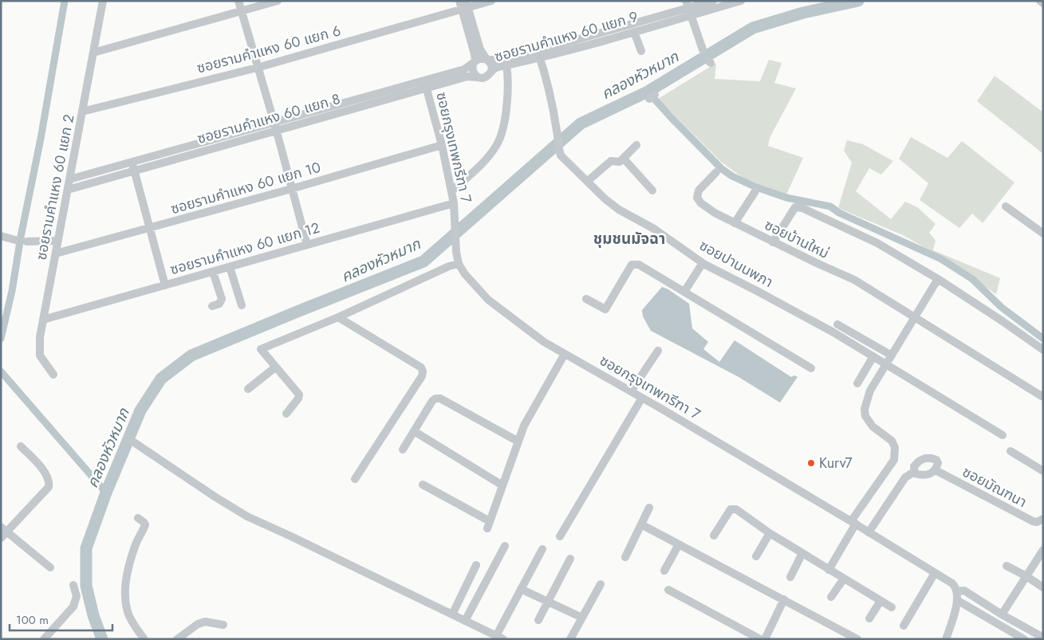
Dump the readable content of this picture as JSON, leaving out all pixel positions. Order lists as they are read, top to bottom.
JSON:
{
  "streets": {
    "street": [
      "ซอยรามคำแหง 60 แยก 9",
      "ซอยรามคำแหง 60 แยก 6",
      "ซอยรามคำแหง 60 แยก 8",
      "ซอยกรุงเทพกรีฑา 7",
      "ซอยรามคำแหง 60 แยก 2",
      "ซอยรามคำแหง 60 แยก 10",
      "ซอยบ้านใหม่",
      "ซอยรามคำแหง 60 แยก 12",
      "ซอยปานนพภา",
      "ซอยมัณฑนา"
    ]
  },
  "crossings": [
    ["ซอยรามคำแหง 60 แยก 9", "ซอยรามคำแหง 60 แยก 8"],
    ["ซอยรามคำแหง 60 แยก 9", "ซอยปานนพภา"],
    ["ซอยรามคำแหง 60 แยก 6", "ซอยรามคำแหง 60 แยก 2"],
    ["ซอยรามคำแหง 60 แยก 8", "ซอยกรุงเทพกรีฑา 7"],
    ["ซอยรามคำแหง 60 แยก 8", "ซอยรามคำแหง 60 แยก 2"],
    ["ซอยกรุงเทพกรีฑา 7", "ซอยรามคำแหง 60 แยก 10"],
    ["ซอยกรุงเทพกรีฑา 7", "ซอยรามคำแหง 60 แยก 12"],
    ["ซอยรามคำแหง 60 แยก 2", "ซอยรามคำแหง 60 แยก 10"],
    ["ซอยรามคำแหง 60 แยก 2", "ซอยรามคำแหง 60 แยก 12"]
  ],
  "districts": ["ชุมชนมัจฉา"],
  "water": ["คลองหัวหมาก"],
  "places": ["Kurv7"],
  "scale_bar": "100 m"
}
